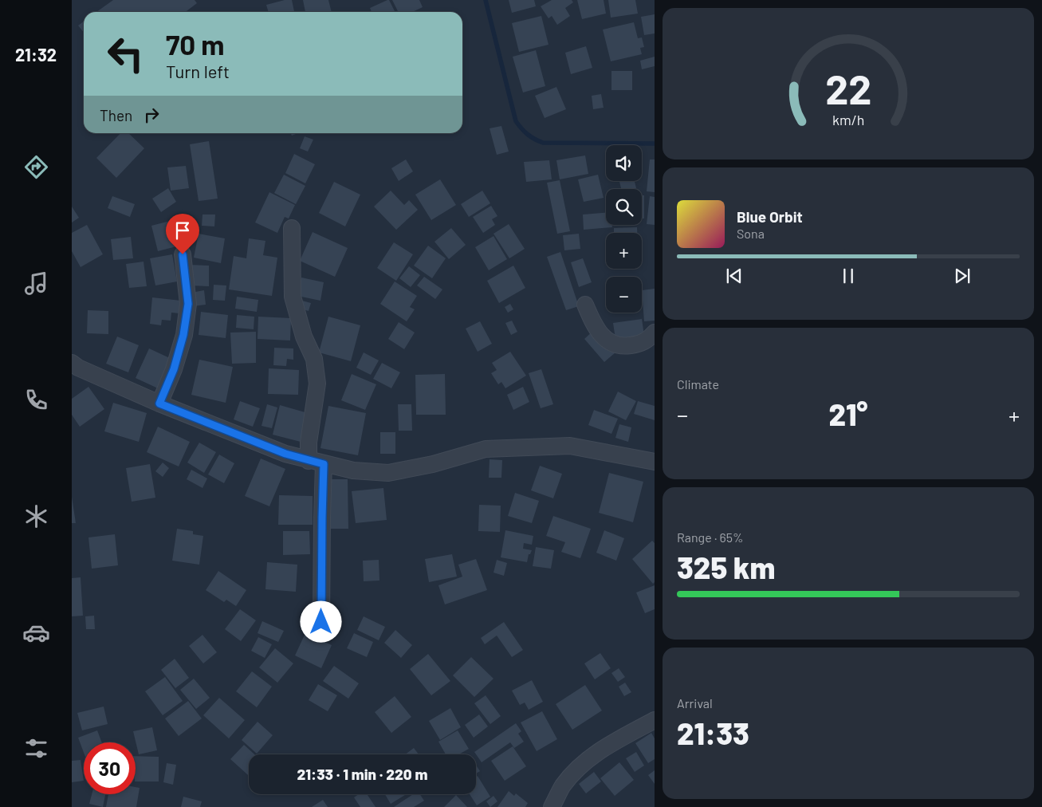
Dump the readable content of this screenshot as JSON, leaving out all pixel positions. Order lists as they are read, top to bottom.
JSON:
{
  "page": {
    "tabs": "21:32",
    "turn": ["70 m", "Turn left"],
    "then": "Then",
    "map_buttons": ["+", "−"],
    "song": ["Blue Orbit", "Sona"],
    "tile": [
      "Climate",
      ["Range · 65%", "325 km"],
      ["Arrival", "21:33"]
    ],
    "heat": ["−", "21°", "+"],
    "limit": "30",
    "trip": "21:33 · 1 min · 220 m",
    "gauge": ["22", "km/h"]
  }
}
